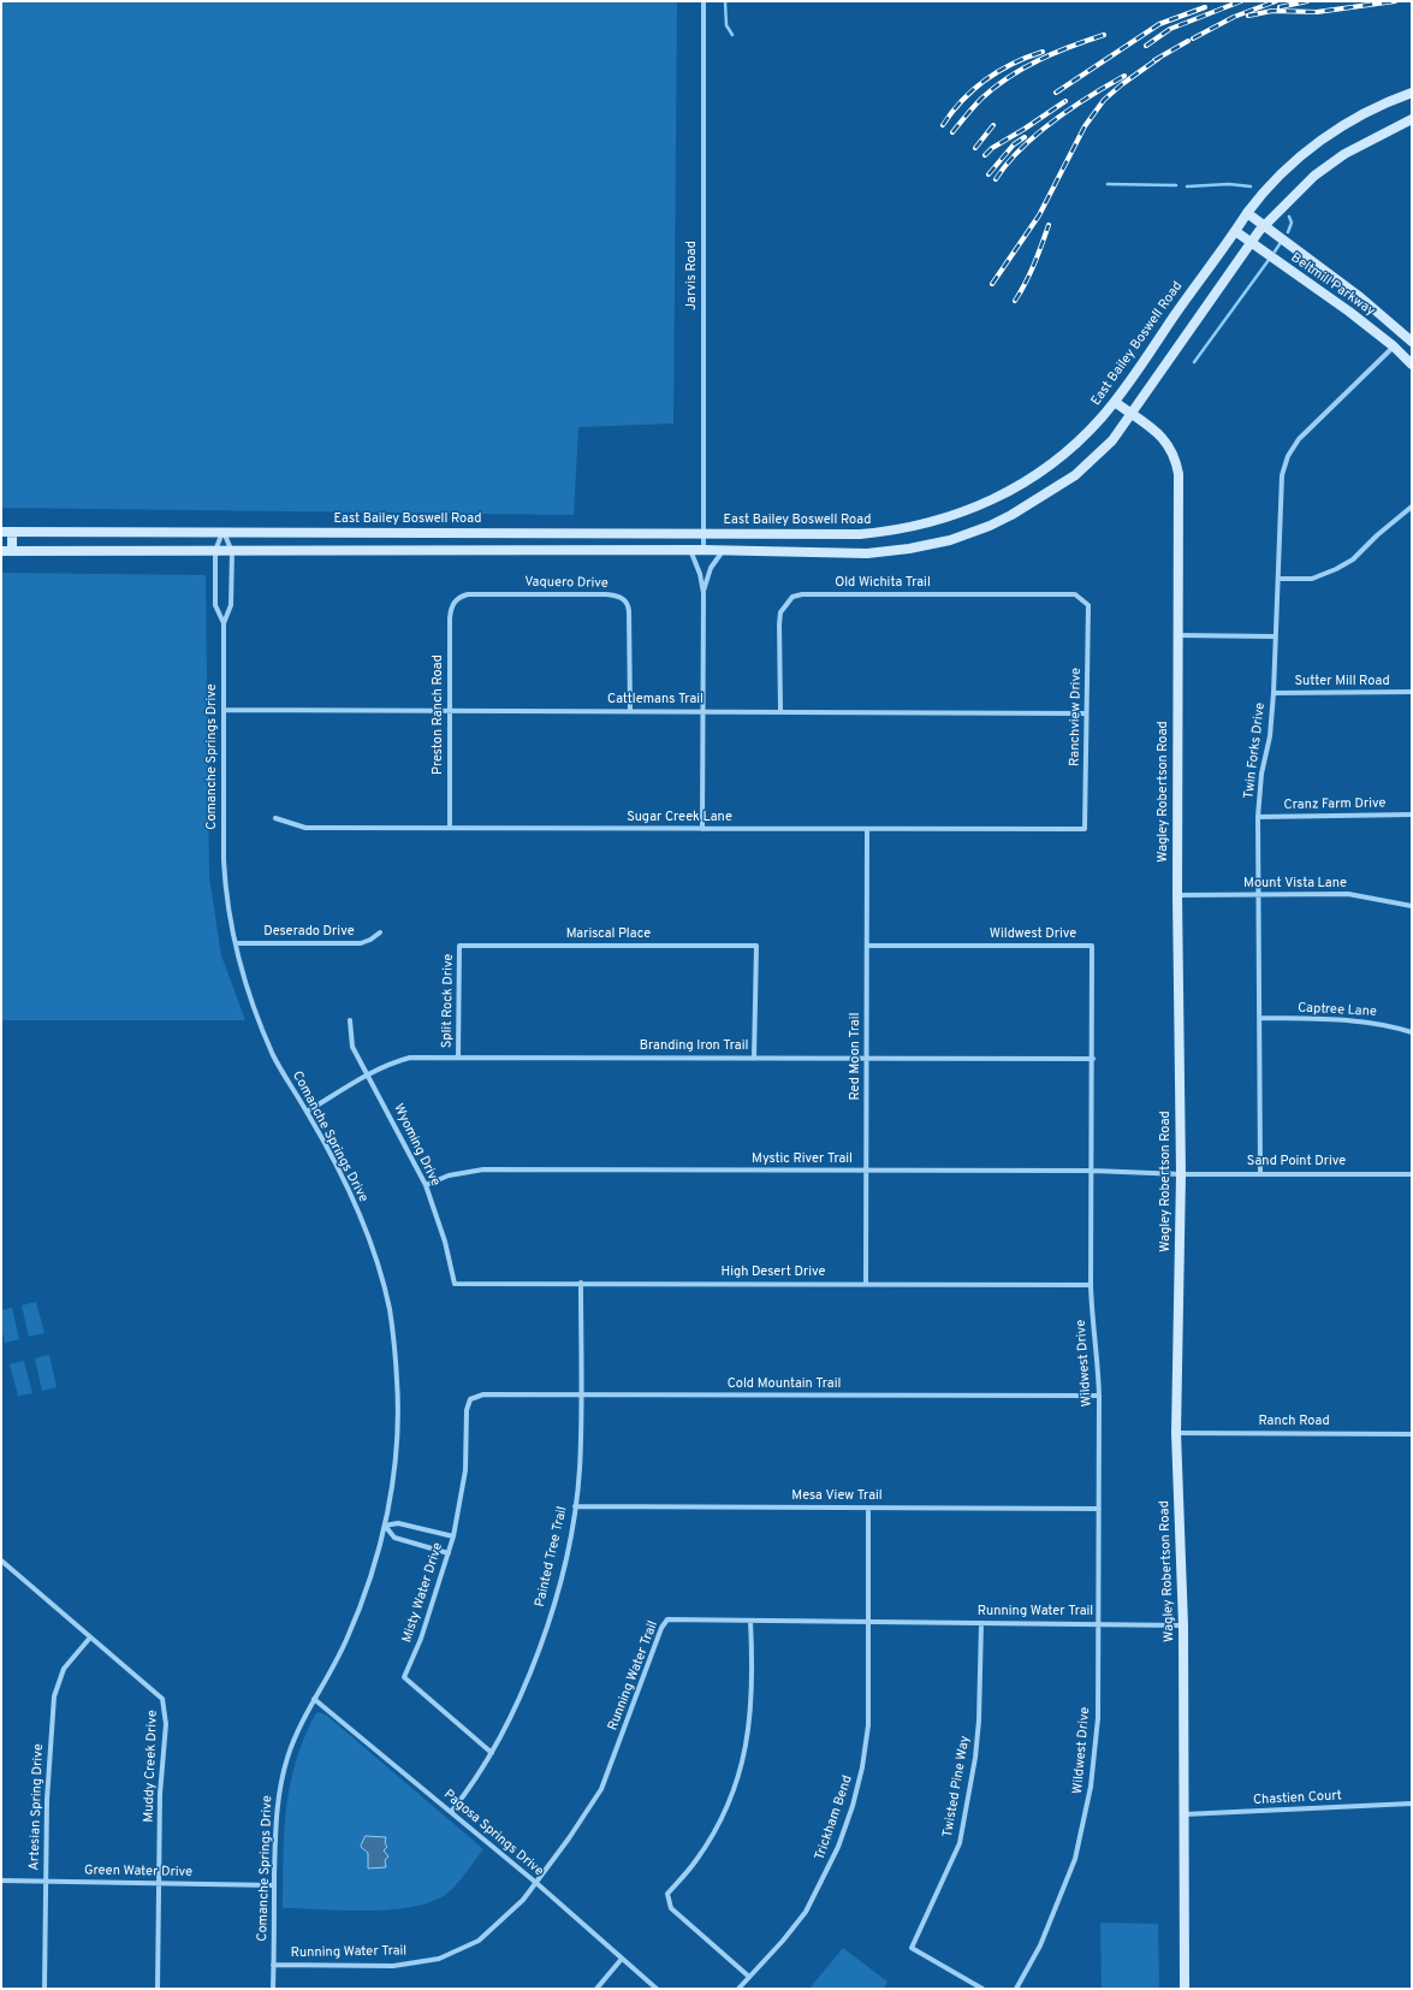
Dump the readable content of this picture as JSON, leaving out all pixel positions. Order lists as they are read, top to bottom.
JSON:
{
  "streets": {
    "main road": ["Beltmill Parkway", "East Bailey Boswell Road", "Wagley Robertson Road"],
    "street": [
      "Jarvis Road",
      "Vaquero Drive",
      "Old Wichita Trail",
      "Sutter Mill Road",
      "Cattlemans Trail",
      "Preston Ranch Road",
      "Ranchview Drive",
      "Twin Forks Drive",
      "Comanche Springs Drive",
      "Cranz Farm Drive",
      "Sugar Creek Lane",
      "Mount Vista Lane",
      "Deserado Drive",
      "Mariscal Place",
      "Wildwest Drive",
      "Split Rock Drive",
      "Captree Lane",
      "Branding Iron Trail",
      "Red Moon Trail",
      "Wyoming Drive",
      "Mystic River Trail",
      "Sand Point Drive",
      "High Desert Drive",
      "Cold Mountain Trail",
      "Ranch Road",
      "Mesa View Trail",
      "Painted Tree Trail",
      "Misty Water Drive",
      "Running Water Trail",
      "Muddy Creek Drive",
      "Twisted Pine Way",
      "Chastien Court",
      "Artesian Spring Drive",
      "Trickham Bend",
      "Pagosa Springs Drive",
      "Green Water Drive"
    ]
  },
  "crossings": [
    ["Jarvis Road", "East Bailey Boswell Road"],
    ["Beltmill Parkway", "East Bailey Boswell Road"],
    ["Beltmill Parkway", "Twin Forks Drive"],
    ["East Bailey Boswell Road", "Comanche Springs Drive"],
    ["East Bailey Boswell Road", "Wagley Robertson Road"],
    ["Vaquero Drive", "Cattlemans Trail"],
    ["Vaquero Drive", "Preston Ranch Road"],
    ["Old Wichita Trail", "Cattlemans Trail"],
    ["Old Wichita Trail", "Ranchview Drive"],
    ["Sutter Mill Road", "Twin Forks Drive"],
    ["Cattlemans Trail", "Preston Ranch Road"],
    ["Cattlemans Trail", "Ranchview Drive"],
    ["Cattlemans Trail", "Comanche Springs Drive"],
    ["Preston Ranch Road", "Sugar Creek Lane"],
    ["Ranchview Drive", "Sugar Creek Lane"],
    ["Twin Forks Drive", "Cranz Farm Drive"],
    ["Twin Forks Drive", "Mount Vista Lane"],
    ["Twin Forks Drive", "Captree Lane"],
    ["Twin Forks Drive", "Sand Point Drive"],
    ["Comanche Springs Drive", "Deserado Drive"],
    ["Comanche Springs Drive", "Branding Iron Trail"],
    ["Comanche Springs Drive", "Running Water Trail"],
    ["Comanche Springs Drive", "Pagosa Springs Drive"],
    ["Comanche Springs Drive", "Green Water Drive"],
    ["Wagley Robertson Road", "Mount Vista Lane"],
    ["Wagley Robertson Road", "Mystic River Trail"],
    ["Wagley Robertson Road", "Sand Point Drive"],
    ["Wagley Robertson Road", "Ranch Road"],
    ["Wagley Robertson Road", "Running Water Trail"],
    ["Wagley Robertson Road", "Chastien Court"],
    ["Sugar Creek Lane", "Red Moon Trail"],
    ["Mariscal Place", "Split Rock Drive"],
    ["Mariscal Place", "Branding Iron Trail"],
    ["Wildwest Drive", "Branding Iron Trail"],
    ["Wildwest Drive", "Red Moon Trail"],
    ["Wildwest Drive", "Mystic River Trail"],
    ["Wildwest Drive", "High Desert Drive"],
    ["Wildwest Drive", "Cold Mountain Trail"],
    ["Wildwest Drive", "Mesa View Trail"],
    ["Wildwest Drive", "Running Water Trail"],
    ["Split Rock Drive", "Branding Iron Trail"],
    ["Branding Iron Trail", "Red Moon Trail"],
    ["Branding Iron Trail", "Wyoming Drive"],
    ["Red Moon Trail", "Mystic River Trail"],
    ["Red Moon Trail", "High Desert Drive"],
    ["Wyoming Drive", "Mystic River Trail"],
    ["Wyoming Drive", "High Desert Drive"],
    ["Mystic River Trail", "Sand Point Drive"],
    ["High Desert Drive", "Painted Tree Trail"],
    ["Cold Mountain Trail", "Painted Tree Trail"],
    ["Cold Mountain Trail", "Misty Water Drive"],
    ["Mesa View Trail", "Painted Tree Trail"],
    ["Mesa View Trail", "Trickham Bend"],
    ["Painted Tree Trail", "Misty Water Drive"],
    ["Painted Tree Trail", "Pagosa Springs Drive"],
    ["Running Water Trail", "Twisted Pine Way"],
    ["Running Water Trail", "Trickham Bend"],
    ["Running Water Trail", "Pagosa Springs Drive"],
    ["Muddy Creek Drive", "Artesian Spring Drive"],
    ["Muddy Creek Drive", "Green Water Drive"],
    ["Artesian Spring Drive", "Green Water Drive"]
  ]
}
